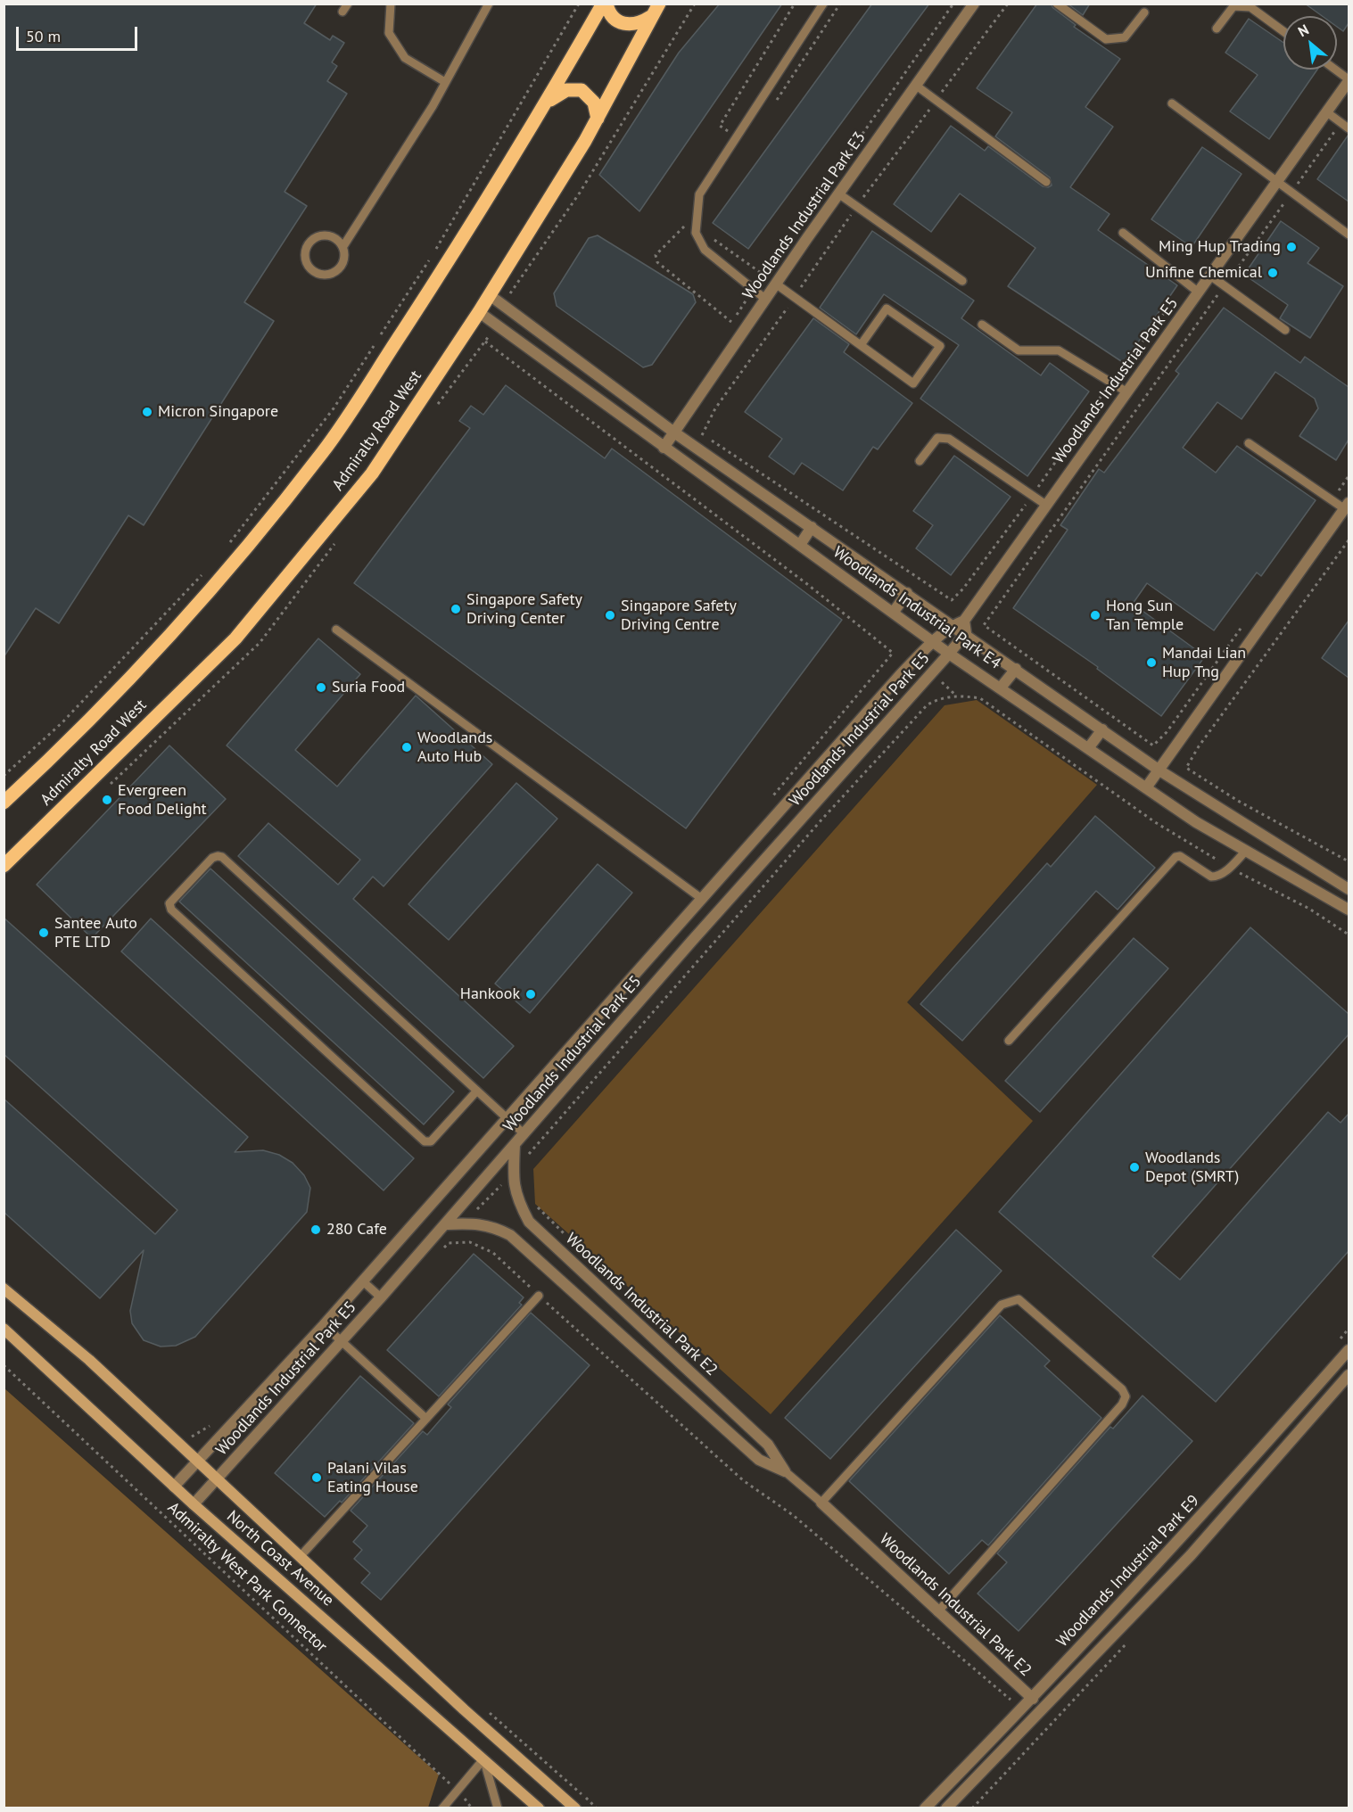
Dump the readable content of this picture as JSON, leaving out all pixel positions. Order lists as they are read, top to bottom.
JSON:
{
  "streets": {
    "main road": ["Admiralty Road West", "North Coast Avenue"],
    "street": [
      "Woodlands Industrial Park E3",
      "Woodlands Industrial Park E5",
      "Woodlands Industrial Park E4",
      "Woodlands Industrial Park E2",
      "Woodlands Industrial Park E9"
    ],
    "path": ["Admiralty West Park Connector"]
  },
  "crossings": [
    ["Woodlands Industrial Park E3", "Woodlands Industrial Park E4"],
    ["Woodlands Industrial Park E5", "Woodlands Industrial Park E4"],
    ["Woodlands Industrial Park E5", "Woodlands Industrial Park E2"],
    ["Woodlands Industrial Park E5", "North Coast Avenue"],
    ["Admiralty Road West", "Woodlands Industrial Park E4"],
    ["Woodlands Industrial Park E2", "Woodlands Industrial Park E9"]
  ],
  "places": [
    "Ming Hup Trading",
    "Unifine Chemical",
    "Micron Singapore",
    "Singapore Safety Driving Center",
    "Singapore Safety Driving Centre",
    "Hong Sun Tan Temple",
    "Mandai Lian Hup Tng",
    "Suria Food",
    "Woodlands Auto Hub",
    "Evergreen Food Delight",
    "Santee Auto PTE LTD",
    "Hankook",
    "Woodlands Depot (SMRT)",
    "280 Cafe",
    "Palani Vilas Eating House"
  ],
  "scale_bar": "50 m",
  "north": "top left"
}
